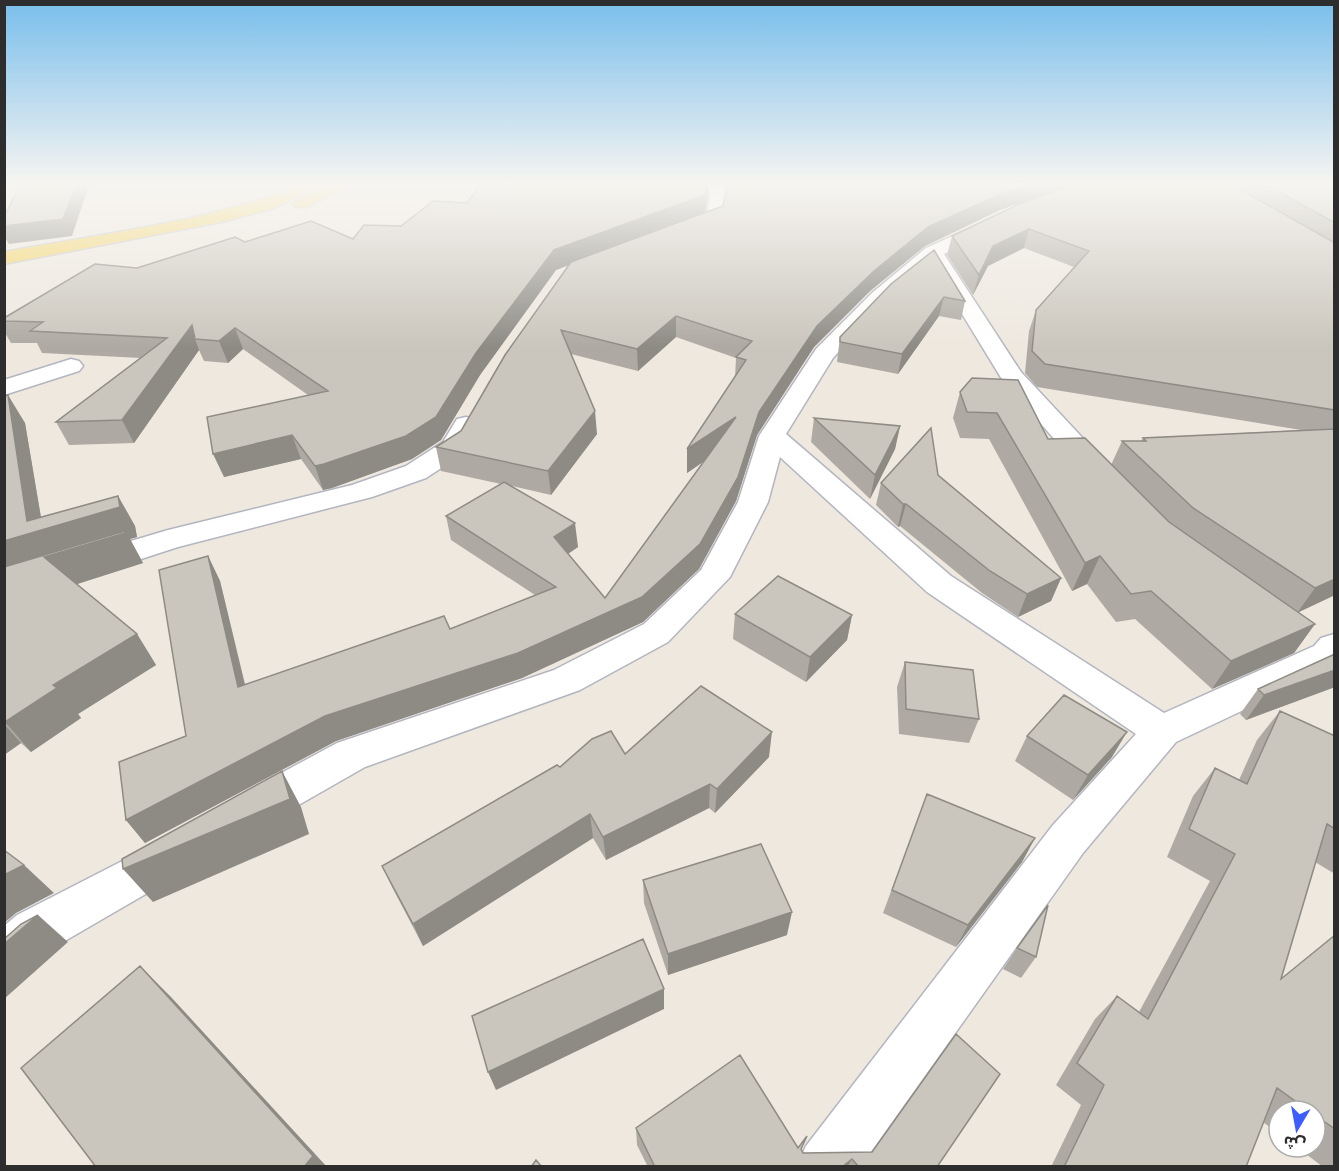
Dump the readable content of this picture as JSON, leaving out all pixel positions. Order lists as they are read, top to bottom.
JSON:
{
  "north": "bottom"
}
